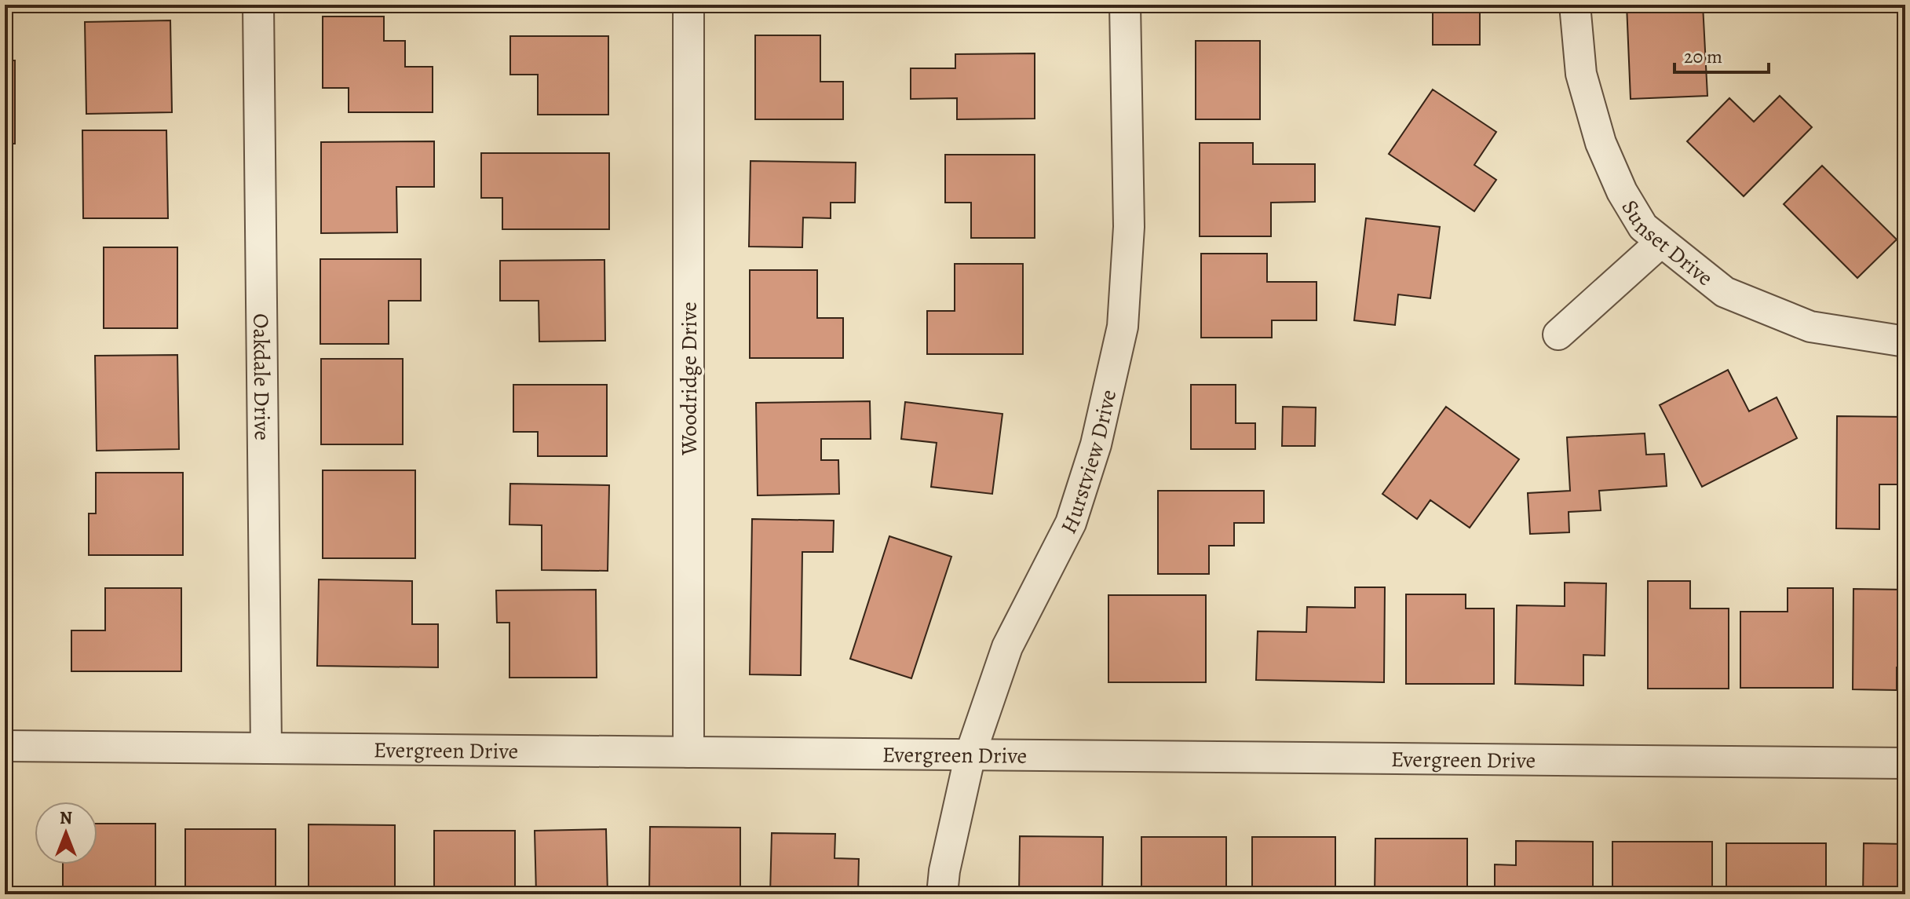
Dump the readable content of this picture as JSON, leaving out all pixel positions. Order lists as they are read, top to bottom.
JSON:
{
  "streets": {
    "street": [
      "Sunset Drive",
      "Oakdale Drive",
      "Woodridge Drive",
      "Hurstview Drive",
      "Evergreen Drive"
    ]
  },
  "crossings": [
    ["Oakdale Drive", "Evergreen Drive"],
    ["Woodridge Drive", "Evergreen Drive"],
    ["Hurstview Drive", "Evergreen Drive"]
  ],
  "scale_bar": "20 m",
  "north": "top"
}
